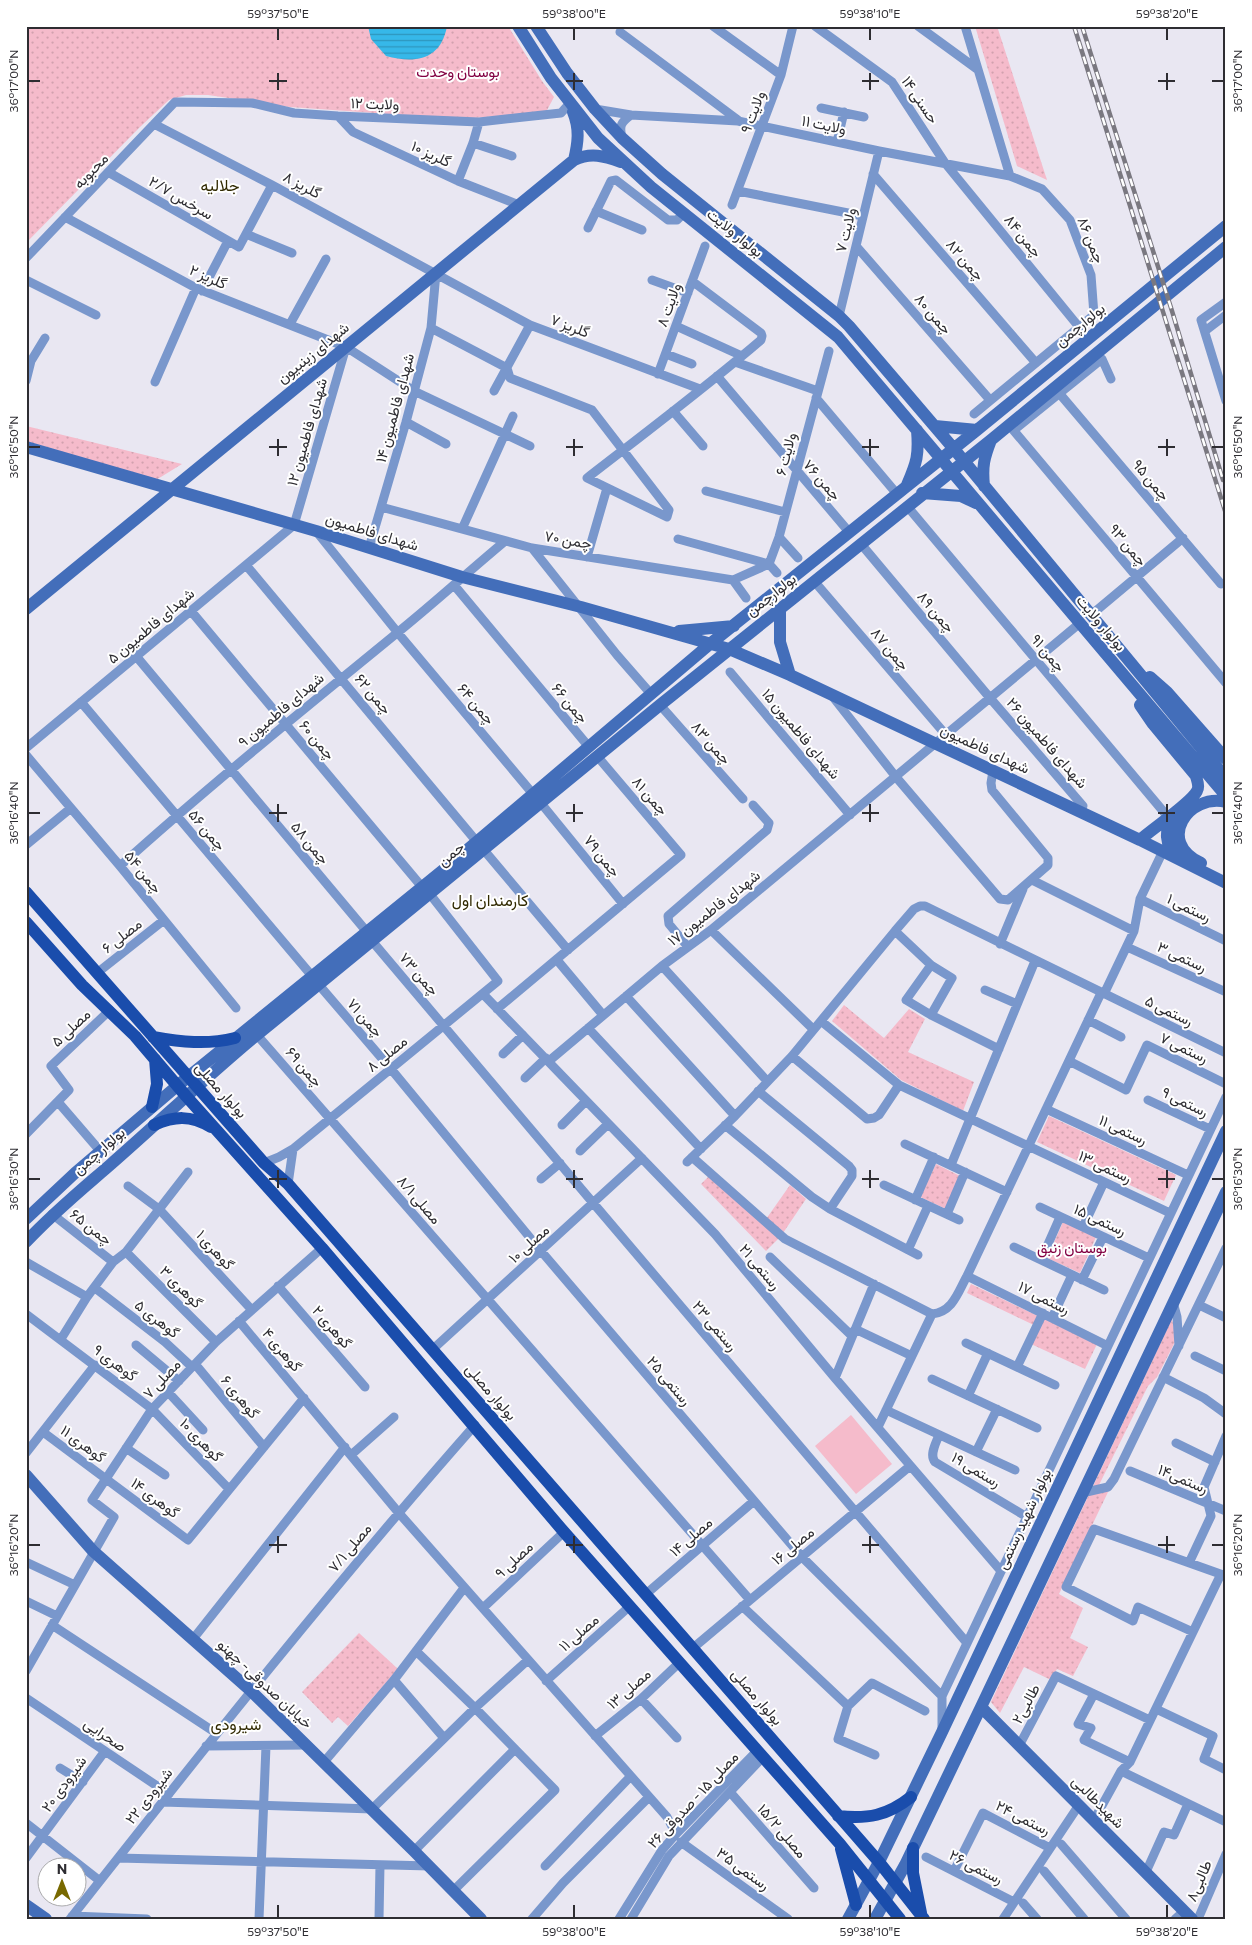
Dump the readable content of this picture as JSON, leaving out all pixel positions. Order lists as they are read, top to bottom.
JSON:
{
  "streets": {
    "main road": [
      "بولوار ولایت",
      "بولوارچمن",
      "شهدای زینبیون",
      "شهدای فاطمیون",
      "چمن",
      "بولوار مصلی",
      "بولوار چمن",
      "بولوار شهید رستمی",
      "خیابان صدوقی- چهنو",
      "شهیدطالبی"
    ],
    "street": [
      "حسنی ۱۴",
      "ولایت ۱۲",
      "ولایت ۹",
      "ولایت ۱۱",
      "گلریز ۱۰",
      "محبوبه",
      "گلریز ۸",
      "سرخس ۲/۷",
      "ولایت ۷",
      "چمن ۸۴",
      "چمن ۸۶",
      "چمن ۸۲",
      "گلریز ۲",
      "ولایت ۸",
      "چمن ۸۰",
      "گلریز ۷",
      "شهدای فاطمیون ۱۴",
      "شهدای فاطمیون ۱۲",
      "ولایت ۶",
      "چمن ۷۶",
      "چمن ۹۵",
      "چمن ۷۰",
      "چمن ۹۳",
      "چمن ۸۹",
      "شهدای فاطمیون ۵",
      "چمن ۸۷",
      "چمن ۹۱",
      "چمن ۶۲",
      "چمن ۶۶",
      "چمن ۶۴",
      "شهدای فاطمیون ۹",
      "شهدای فاطمیون ۱۵",
      "چمن ۶۰",
      "چمن ۸۳",
      "شهدای فاطمیون ۲۶",
      "چمن ۸۱",
      "چمن ۵۶",
      "چمن ۵۸",
      "چمن ۷۹",
      "چمن ۵۴",
      "شهدای فاطمیون ۱۷",
      "رستمی ۱",
      "مصلی ۶",
      "رستمی ۳",
      "چمن ۷۳",
      "رستمی ۵",
      "چمن ۷۱",
      "مصلی ۵",
      "رستمی ۷",
      "مصلی ۸",
      "چمن ۶۹",
      "رستمی ۹",
      "رستمی ۱۱",
      "رستمی ۱۳",
      "مصلی ۸/۱",
      "رستمی ۱۵",
      "چمن ۶۵",
      "مصلی ۱۰",
      "گوهری ۱",
      "رستمی ۲۱",
      "گوهری ۳",
      "رستمی ۱۷",
      "گوهری ۵",
      "رستمی ۲۳",
      "گوهری ۲",
      "گوهری ۴",
      "گوهری ۹",
      "مصلی ۷",
      "رستمی ۲۵",
      "گوهری ۶",
      "گوهری ۱۰",
      "گوهری ۱۱",
      "رستمی ۱۹",
      "رستمی۱۴",
      "گوهری ۱۴",
      "مصلی ۱۴",
      "مصلی ۱۶",
      "مصلی ۷/۱",
      "مصلی ۹",
      "مصلی ۱۱",
      "مصلی ۱۳",
      "طالبی۲",
      "صحرایی",
      "شیرودی ۲۰",
      "شیرودی ۲۲",
      "مصلی ۱۵ - صدوقی ۲۶",
      "رستمی ۲۴",
      "مصلی ۱۵/۲",
      "رستمی ۲۶",
      "رستمی ۳۵",
      "طالبی۸"
    ]
  },
  "crossings": [
    ["حسنی ۱۴", "ولایت ۱۱"],
    ["حسنی ۱۴", "چمن ۸۴"],
    ["ولایت ۱۲", "گلریز ۱۰"],
    ["ولایت ۱۲", "محبوبه"],
    ["ولایت ۱۲", "بولوار ولایت"],
    ["ولایت ۹", "ولایت ۱۱"],
    ["ولایت ۱۱", "ولایت ۷"],
    ["ولایت ۱۱", "بولوار ولایت"],
    ["ولایت ۱۱", "چمن ۸۴"],
    ["ولایت ۱۱", "چمن ۸۶"],
    ["گلریز ۱۰", "شهدای زینبیون"],
    ["محبوبه", "گلریز ۸"],
    ["محبوبه", "سرخس ۲/۷"],
    ["محبوبه", "گلریز ۲"],
    ["گلریز ۸", "گلریز ۷"],
    ["گلریز ۸", "شهدای زینبیون"],
    ["گلریز ۸", "شهدای فاطمیون ۱۴"],
    ["ولایت ۷", "بولوار ولایت"],
    ["ولایت ۷", "چمن ۸۲"],
    ["ولایت ۷", "چمن ۸۰"],
    ["بولوار ولایت", "بولوارچمن"],
    ["بولوار ولایت", "شهدای فاطمیون ۱۷"],
    ["چمن ۸۴", "چمن ۸۶"],
    ["گلریز ۲", "شهدای زینبیون"],
    ["گلریز ۲", "شهدای فاطمیون ۱۴"],
    ["گلریز ۲", "شهدای فاطمیون ۱۲"],
    ["ولایت ۸", "گلریز ۷"],
    ["بولوارچمن", "چمن ۷۶"],
    ["بولوارچمن", "شهدای فاطمیون"],
    ["بولوارچمن", "چمن ۸۹"],
    ["بولوارچمن", "چمن ۸۷"],
    ["بولوارچمن", "چمن ۹۱"],
    ["بولوارچمن", "چمن"],
    ["گلریز ۷", "شهدای زینبیون"],
    ["گلریز ۷", "شهدای فاطمیون ۱۴"],
    ["شهدای زینبیون", "شهدای فاطمیون ۱۴"],
    ["شهدای زینبیون", "شهدای فاطمیون ۱۲"],
    ["شهدای زینبیون", "شهدای فاطمیون"],
    ["شهدای فاطمیون ۱۴", "شهدای فاطمیون"],
    ["شهدای فاطمیون ۱۴", "چمن ۷۰"],
    ["شهدای فاطمیون ۱۲", "شهدای فاطمیون"],
    ["شهدای فاطمیون ۱۲", "شهدای فاطمیون ۵"],
    ["ولایت ۶", "چمن ۷۶"],
    ["شهدای فاطمیون", "شهدای فاطمیون ۵"],
    ["شهدای فاطمیون", "چمن ۸۷"],
    ["شهدای فاطمیون", "چمن ۶۶"],
    ["شهدای فاطمیون", "چمن ۶۴"],
    ["شهدای فاطمیون", "شهدای فاطمیون ۹"],
    ["شهدای فاطمیون", "چمن"],
    ["شهدای فاطمیون", "شهدای فاطمیون ۱۷"],
    ["چمن ۷۰", "شهدای فاطمیون ۹"],
    ["چمن ۸۹", "شهدای فاطمیون ۲۶"],
    ["چمن ۸۹", "شهدای فاطمیون ۱۷"],
    ["شهدای فاطمیون ۵", "چمن ۶۲"],
    ["شهدای فاطمیون ۵", "چمن ۶۰"],
    ["شهدای فاطمیون ۵", "چمن ۵۶"],
    ["شهدای فاطمیون ۵", "چمن ۵۸"],
    ["چمن ۸۷", "شهدای فاطمیون ۱۷"],
    ["چمن ۹۱", "شهدای فاطمیون ۱۷"],
    ["چمن ۶۲", "شهدای فاطمیون ۹"],
    ["چمن ۶۲", "چمن"],
    ["چمن ۶۶", "شهدای فاطمیون ۹"],
    ["چمن ۶۶", "چمن ۸۱"],
    ["چمن ۶۶", "چمن"],
    ["چمن ۶۴", "شهدای فاطمیون ۹"],
    ["چمن ۶۴", "چمن"],
    ["چمن ۶۴", "چمن ۷۹"],
    ["شهدای فاطمیون ۹", "چمن ۶۰"],
    ["شهدای فاطمیون ۹", "چمن ۵۶"],
    ["شهدای فاطمیون ۹", "چمن ۵۸"],
    ["شهدای فاطمیون ۹", "چمن ۵۴"],
    ["شهدای فاطمیون ۱۵", "شهدای فاطمیون ۱۷"],
    ["چمن ۶۰", "چمن"],
    ["چمن ۶۰", "مصلی ۸"],
    ["چمن ۸۳", "چمن"],
    ["شهدای فاطمیون ۲۶", "شهدای فاطمیون ۱۷"],
    ["چمن ۸۱", "چمن"],
    ["چمن ۸۱", "چمن ۷۹"],
    ["چمن ۵۶", "چمن"],
    ["چمن ۵۶", "چمن ۷۱"],
    ["چمن ۵۸", "چمن"],
    ["چمن ۵۸", "چمن ۷۳"],
    ["چمن", "چمن ۷۹"],
    ["چمن", "چمن ۷۳"],
    ["چمن", "چمن ۷۱"],
    ["چمن", "چمن ۶۹"],
    ["چمن", "بولوار مصلی"],
    ["چمن", "بولوار چمن"],
    ["چمن ۵۴", "مصلی ۶"],
    ["شهدای فاطمیون ۱۷", "رستمی ۲۱"],
    ["مصلی ۶", "بولوار مصلی"],
    ["چمن ۷۳", "مصلی ۸"],
    ["چمن ۷۳", "رستمی ۲۳"],
    ["چمن ۷۱", "مصلی ۸"],
    ["چمن ۷۱", "رستمی ۲۵"],
    ["مصلی ۵", "بولوار مصلی"],
    ["مصلی ۸", "چمن ۶۹"],
    ["مصلی ۸", "بولوار مصلی"],
    ["مصلی ۸", "مصلی ۸/۱"],
    ["مصلی ۸", "رستمی ۲۱"],
    ["مصلی ۸", "رستمی ۲۳"],
    ["مصلی ۸", "رستمی ۲۵"],
    ["چمن ۶۹", "مصلی ۸/۱"],
    ["بولوار مصلی", "بولوار چمن"],
    ["بولوار مصلی", "مصلی ۱۰"],
    ["بولوار مصلی", "مصلی ۷"],
    ["بولوار مصلی", "بولوار شهید رستمی"],
    ["بولوار مصلی", "مصلی ۱۴"],
    ["بولوار مصلی", "مصلی ۱۶"],
    ["بولوار مصلی", "مصلی ۷/۱"],
    ["بولوار مصلی", "مصلی ۹"],
    ["بولوار مصلی", "مصلی ۱۱"],
    ["بولوار مصلی", "مصلی ۱۳"],
    ["بولوار مصلی", "مصلی ۱۵ - صدوقی ۲۶"],
    ["بولوار چمن", "چمن ۶۵"],
    ["مصلی ۸/۱", "مصلی ۱۰"],
    ["مصلی ۸/۱", "مصلی ۱۴"],
    ["مصلی ۸/۱", "مصلی ۱۶"],
    ["مصلی ۱۰", "رستمی ۲۱"],
    ["مصلی ۱۰", "رستمی ۲۳"],
    ["مصلی ۱۰", "رستمی ۲۵"],
    ["گوهری ۱", "مصلی ۷"],
    ["رستمی ۲۱", "مصلی ۱۶"],
    ["گوهری ۳", "مصلی ۷"],
    ["گوهری ۵", "مصلی ۷"],
    ["گوهری ۵", "گوهری ۶"],
    ["رستمی ۲۳", "مصلی ۱۶"],
    ["گوهری ۲", "مصلی ۷"],
    ["گوهری ۴", "مصلی ۷"],
    ["گوهری ۴", "مصلی ۷/۱"],
    ["گوهری ۴", "مصلی ۹"],
    ["گوهری ۴", "مصلی ۱۱"],
    ["گوهری ۴", "مصلی ۱۳"],
    ["گوهری ۴", "مصلی ۱۵ - صدوقی ۲۶"],
    ["گوهری ۴", "رستمی ۳۵"],
    ["گوهری ۹", "مصلی ۷"],
    ["گوهری ۹", "گوهری ۱۰"],
    ["مصلی ۷", "گوهری ۶"],
    ["مصلی ۷", "گوهری ۱۰"],
    ["مصلی ۷", "گوهری ۱۱"],
    ["مصلی ۷", "گوهری ۱۴"],
    ["مصلی ۷", "خیابان صدوقی- چهنو"],
    ["رستمی ۲۵", "مصلی ۱۴"],
    ["رستمی ۲۵", "مصلی ۱۶"],
    ["گوهری ۱۰", "گوهری ۱۴"],
    ["گوهری ۱۱", "گوهری ۱۴"],
    ["مصلی ۷/۱", "خیابان صدوقی- چهنو"],
    ["مصلی ۷/۱", "شیرودی ۲۲"],
    ["خیابان صدوقی- چهنو", "شیرودی ۲۲"],
    ["طالبی۲", "شهیدطالبی"],
    ["صحرایی", "شیرودی ۲۰"],
    ["صحرایی", "شیرودی ۲۲"],
    ["مصلی ۱۵ - صدوقی ۲۶", "مصلی ۱۵/۲"],
    ["مصلی ۱۵ - صدوقی ۲۶", "رستمی ۳۵"],
    ["رستمی ۲۴", "رستمی ۲۶"]
  ],
  "districts": ["جلالیه", "کارمندان اول", "شیرودی"],
  "parks": ["بوستان وحدت", "بوستان زنبق"],
  "north": "top",
  "coordinates": [
    "59°37'50\"E",
    "59°38'00\"E",
    "59°38'10\"E",
    "59°38'20\"E",
    "36°17'00\"N",
    "36°16'50\"N",
    "36°16'40\"N",
    "36°16'30\"N",
    "36°16'20\"N"
  ]
}
